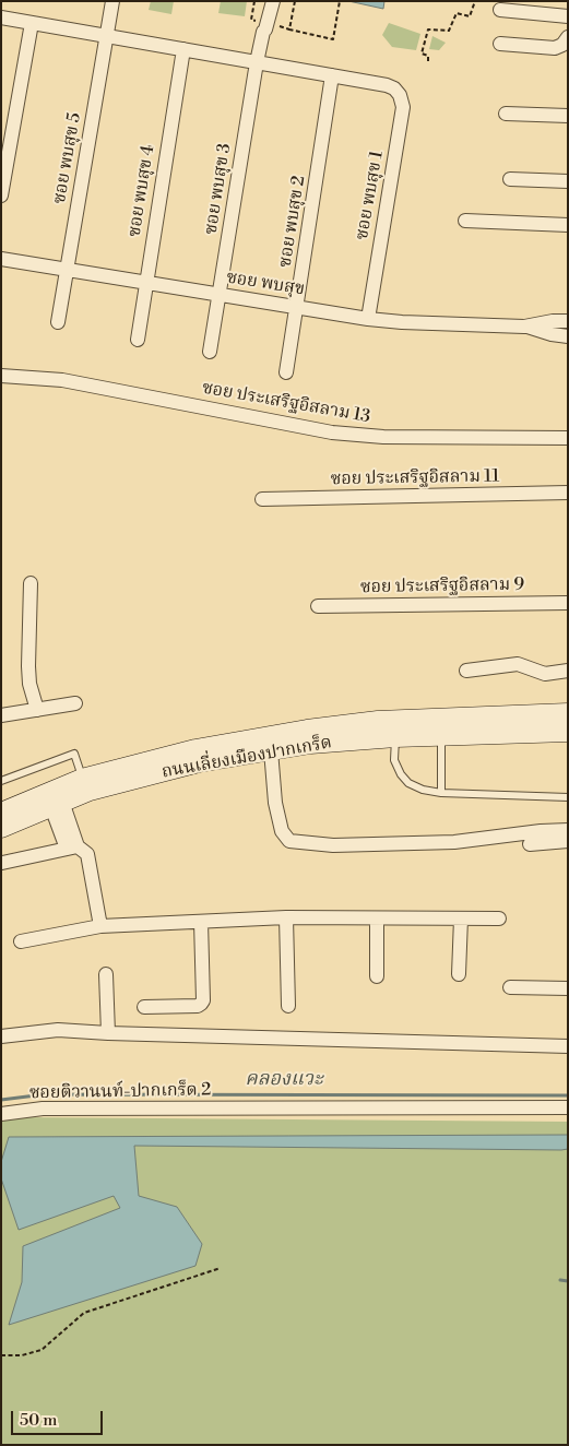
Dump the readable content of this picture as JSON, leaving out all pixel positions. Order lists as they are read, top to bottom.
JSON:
{
  "streets": {
    "main road": ["ถนนเลี่ยงเมืองปากเกร็ด"],
    "street": [
      "ซอย พบสุข 5",
      "ซอย พบสุข 3",
      "ซอย พบสุข 4",
      "ซอย พบสุข 1",
      "ซอย พบสุข 2",
      "ซอย พบสุข",
      "ซอย ประเสริฐอิสลาม 13",
      "ซอย ประเสริฐอิสลาม 11",
      "ซอย ประเสริฐอิสลาม 9",
      "ซอยติวานนท์-ปากเกร็ด 2"
    ]
  },
  "crossings": [
    ["ซอย พบสุข 5", "ซอย พบสุข"],
    ["ซอย พบสุข 3", "ซอย พบสุข"],
    ["ซอย พบสุข 4", "ซอย พบสุข"],
    ["ซอย พบสุข 1", "ซอย พบสุข 2"],
    ["ซอย พบสุข 1", "ซอย พบสุข"],
    ["ซอย พบสุข 2", "ซอย พบสุข"]
  ],
  "water": ["คลองแวะ"],
  "scale_bar": "50 m"
}
